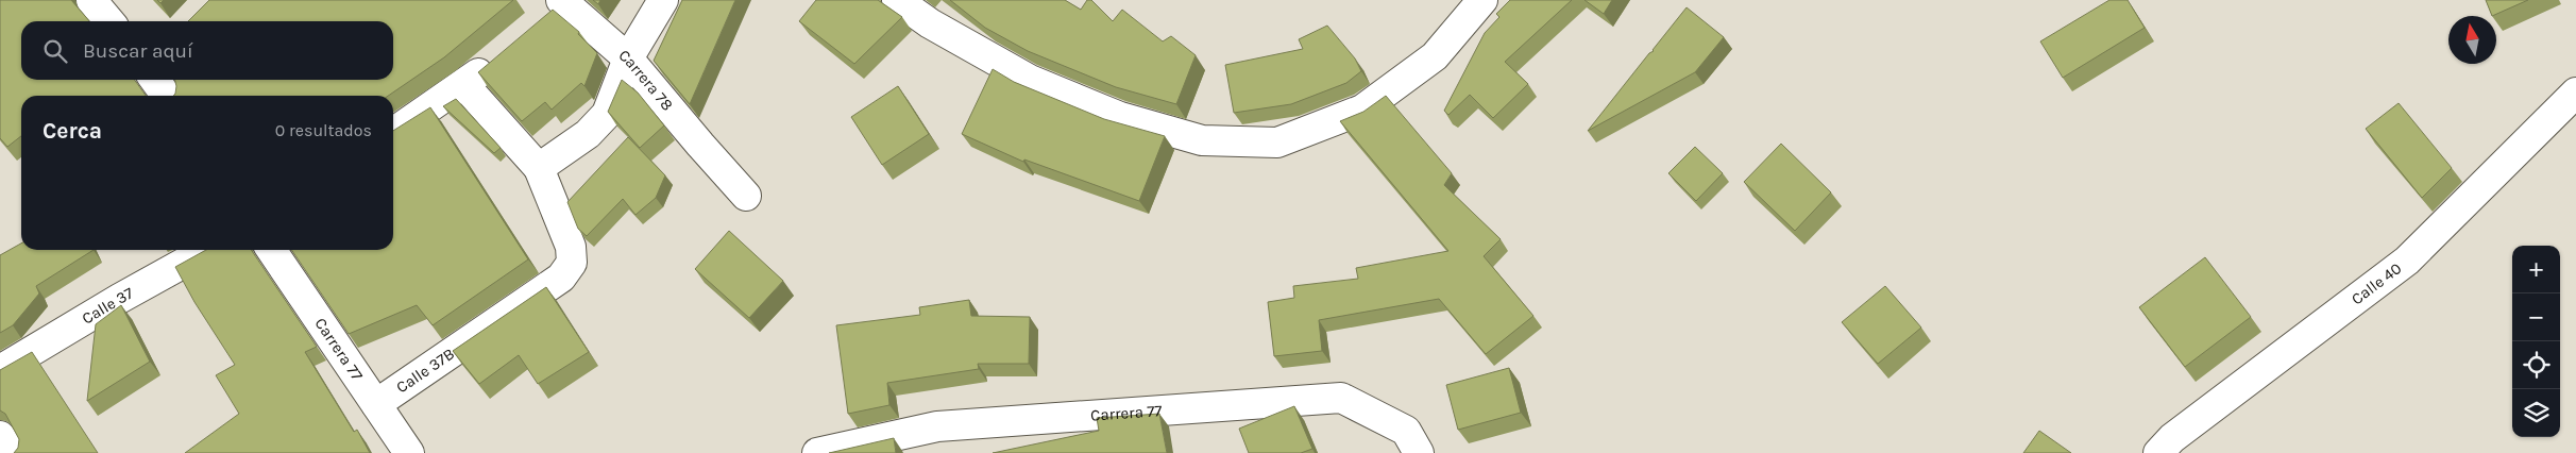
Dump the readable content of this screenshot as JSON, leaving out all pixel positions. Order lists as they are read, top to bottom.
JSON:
{
  "streets": {
    "street": [
      "Carrera 78",
      "Calle 40",
      "Calle 37",
      "Carrera 77",
      "Calle 37B"
    ]
  },
  "crossings": [
    ["Carrera 77", "Calle 37B"]
  ],
  "north": "top",
  "page": {
    "search": "Buscar aquí",
    "heading": ["Cerca", "0 resultados"],
    "map_buttons": ["+", "−"]
  }
}
